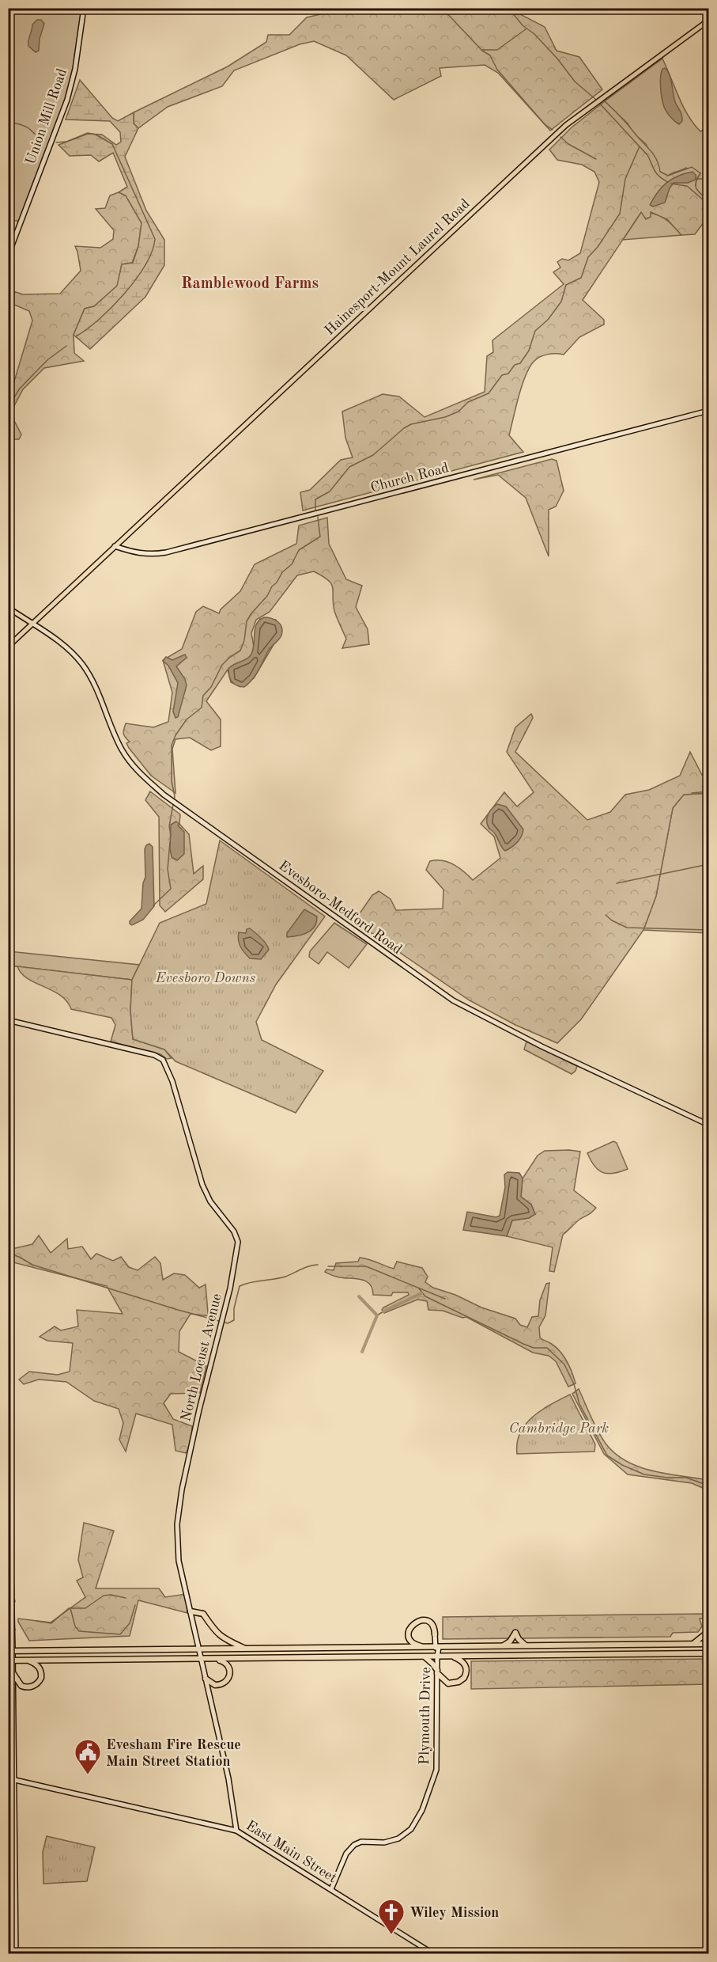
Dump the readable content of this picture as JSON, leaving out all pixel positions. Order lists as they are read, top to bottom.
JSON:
{
  "streets": {
    "main road": ["Hainesport-Mount Laurel Road"],
    "street": [
      "Union Mill Road",
      "Church Road",
      "Evesboro-Medford Road",
      "North Locust Avenue",
      "Plymouth Drive",
      "East Main Street"
    ]
  },
  "crossings": [
    ["Hainesport-Mount Laurel Road", "Church Road"],
    ["Hainesport-Mount Laurel Road", "Evesboro-Medford Road"],
    ["North Locust Avenue", "East Main Street"],
    ["Plymouth Drive", "East Main Street"]
  ],
  "districts": ["Ramblewood Farms"],
  "parks": ["Evesboro Downs", "Cambridge Park"],
  "places": {
    "public building": ["Evesham Fire Rescue Main Street Station"],
    "church": ["Wiley Mission"]
  }
}
